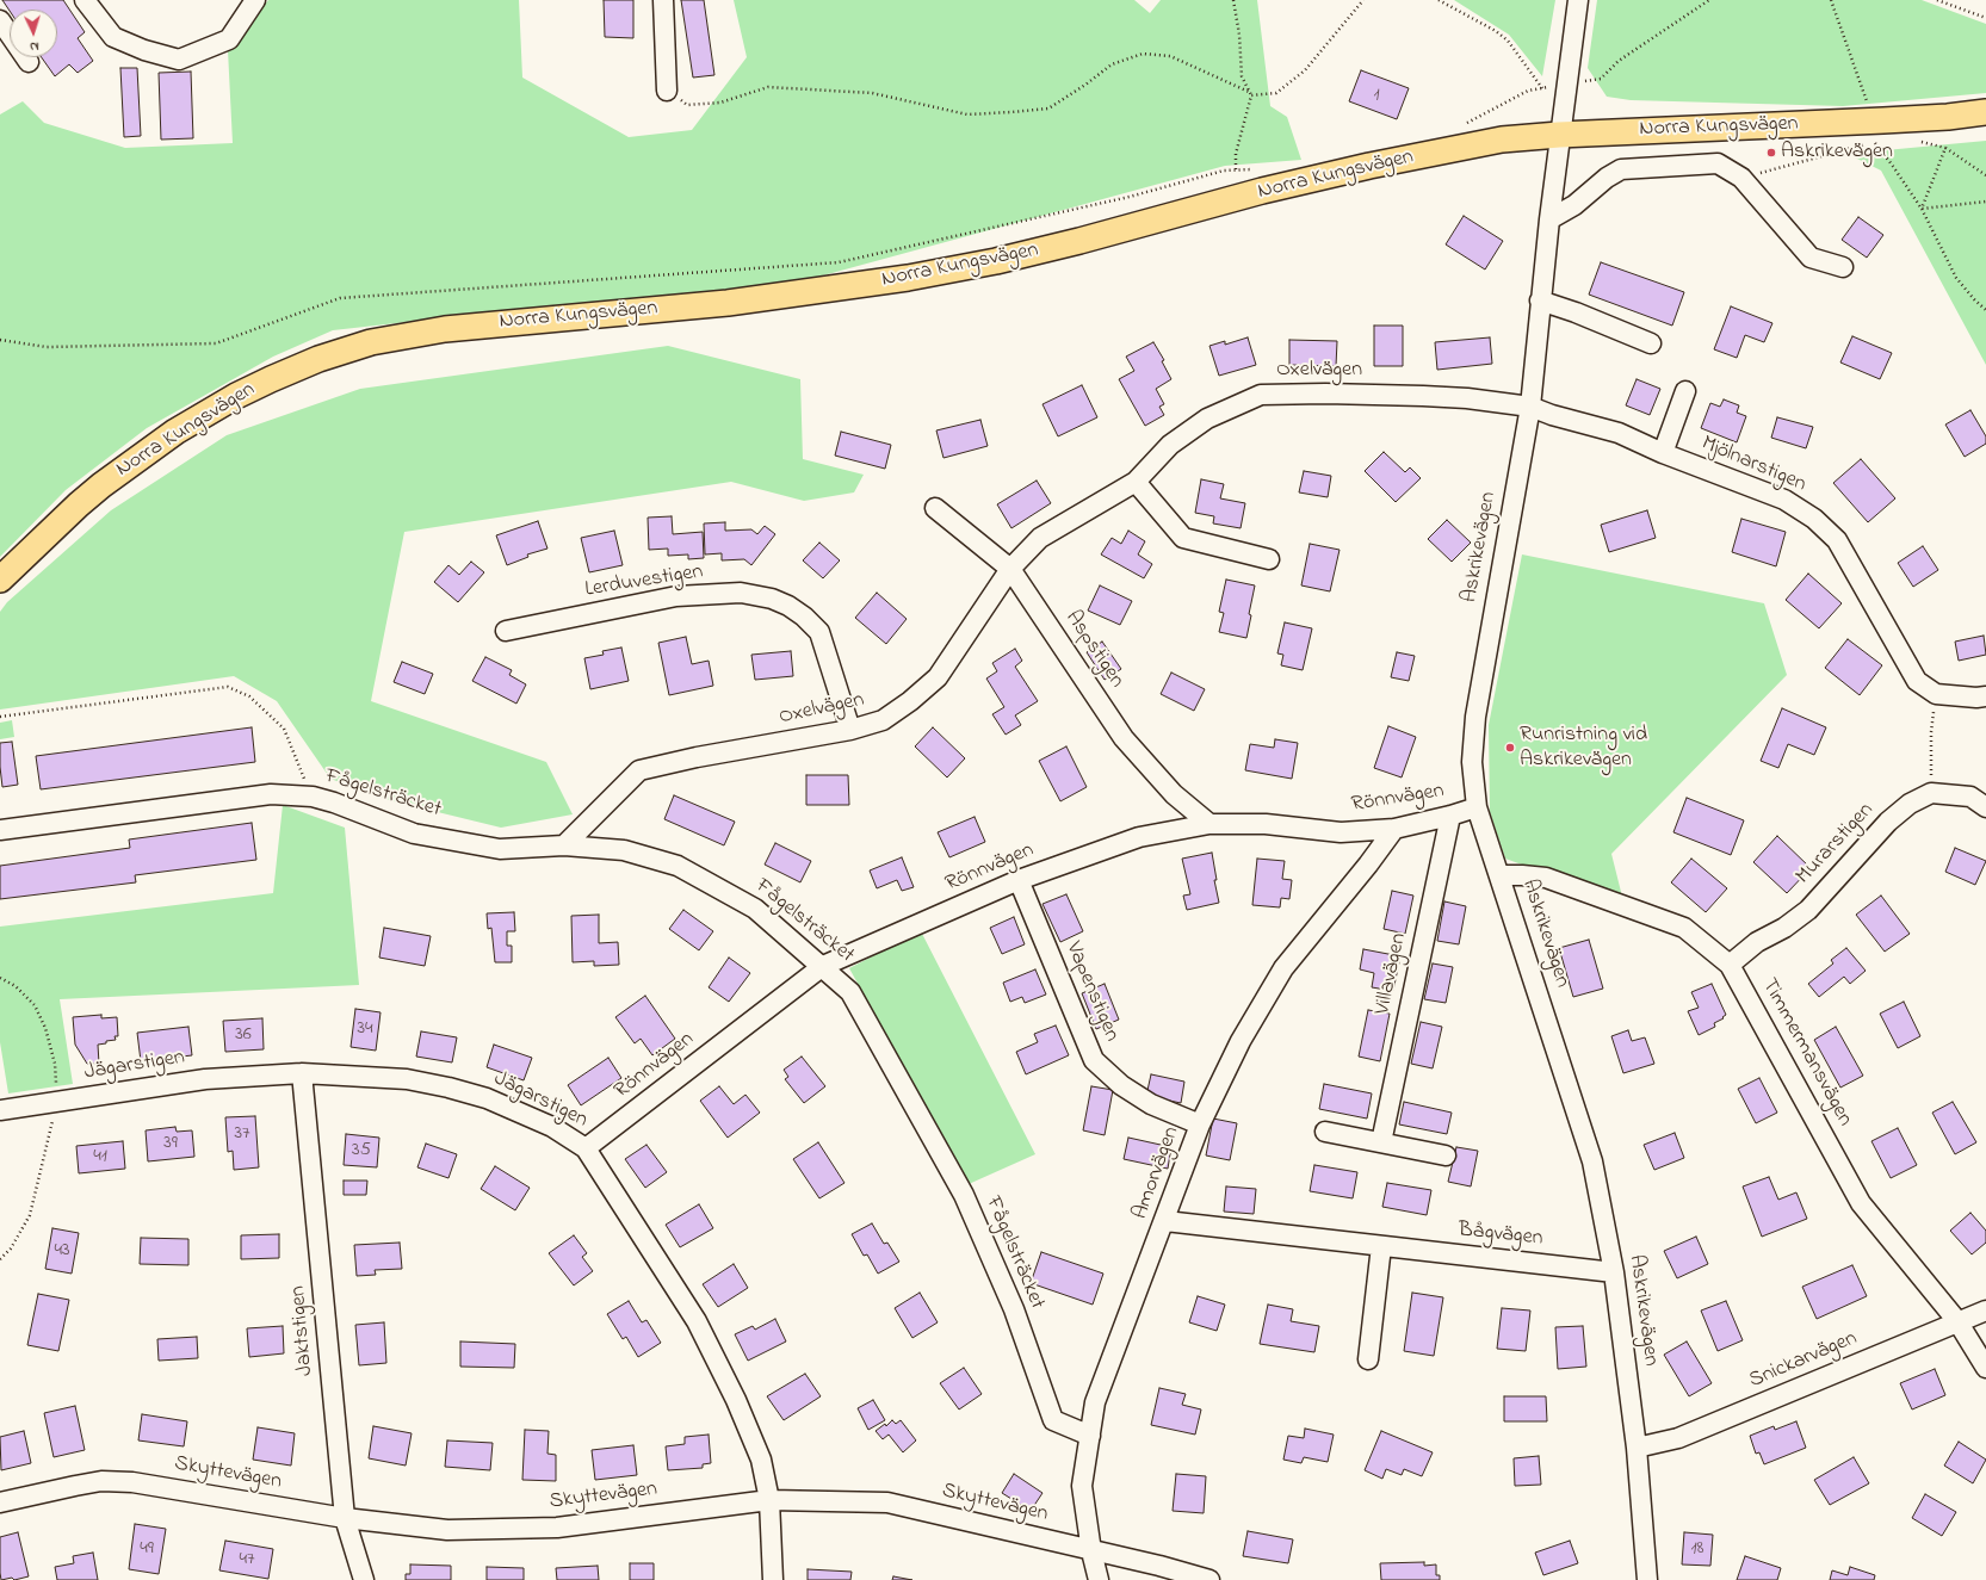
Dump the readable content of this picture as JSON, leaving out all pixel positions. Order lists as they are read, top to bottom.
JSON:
{
  "streets": {
    "main road": ["Norra Kungsvägen"],
    "street": [
      "Oxelvägen",
      "Mjölnarstigen",
      "Askrikevägen",
      "Lerduvestigen",
      "Aspstigen",
      "Fågelsträcket",
      "Rönnvägen",
      "Murarstigen",
      "Villavägen",
      "Vapenstigen",
      "Timmermansvägen",
      "Jägarstigen",
      "Amorvägen",
      "Bågvägen",
      "Jaktstigen",
      "Snickarvägen",
      "Skyttevägen"
    ]
  },
  "crossings": [
    ["Norra Kungsvägen", "Askrikevägen"],
    ["Oxelvägen", "Mjölnarstigen"],
    ["Oxelvägen", "Askrikevägen"],
    ["Oxelvägen", "Lerduvestigen"],
    ["Oxelvägen", "Aspstigen"],
    ["Oxelvägen", "Fågelsträcket"],
    ["Mjölnarstigen", "Askrikevägen"],
    ["Askrikevägen", "Rönnvägen"],
    ["Askrikevägen", "Timmermansvägen"],
    ["Askrikevägen", "Bågvägen"],
    ["Askrikevägen", "Snickarvägen"],
    ["Aspstigen", "Rönnvägen"],
    ["Fågelsträcket", "Rönnvägen"],
    ["Fågelsträcket", "Amorvägen"],
    ["Rönnvägen", "Villavägen"],
    ["Rönnvägen", "Vapenstigen"],
    ["Rönnvägen", "Jägarstigen"],
    ["Rönnvägen", "Amorvägen"],
    ["Murarstigen", "Timmermansvägen"],
    ["Vapenstigen", "Amorvägen"],
    ["Timmermansvägen", "Snickarvägen"],
    ["Jägarstigen", "Jaktstigen"],
    ["Jägarstigen", "Skyttevägen"],
    ["Amorvägen", "Bågvägen"],
    ["Amorvägen", "Skyttevägen"],
    ["Jaktstigen", "Skyttevägen"]
  ],
  "places": ["Askrikevägen", "Runristning vid Askrikevägen"],
  "house_numbers": [
    "1",
    "34",
    "36",
    "37",
    "39",
    "35",
    "41",
    "43",
    "49",
    "18",
    "47"
  ],
  "north": "bottom"
}
